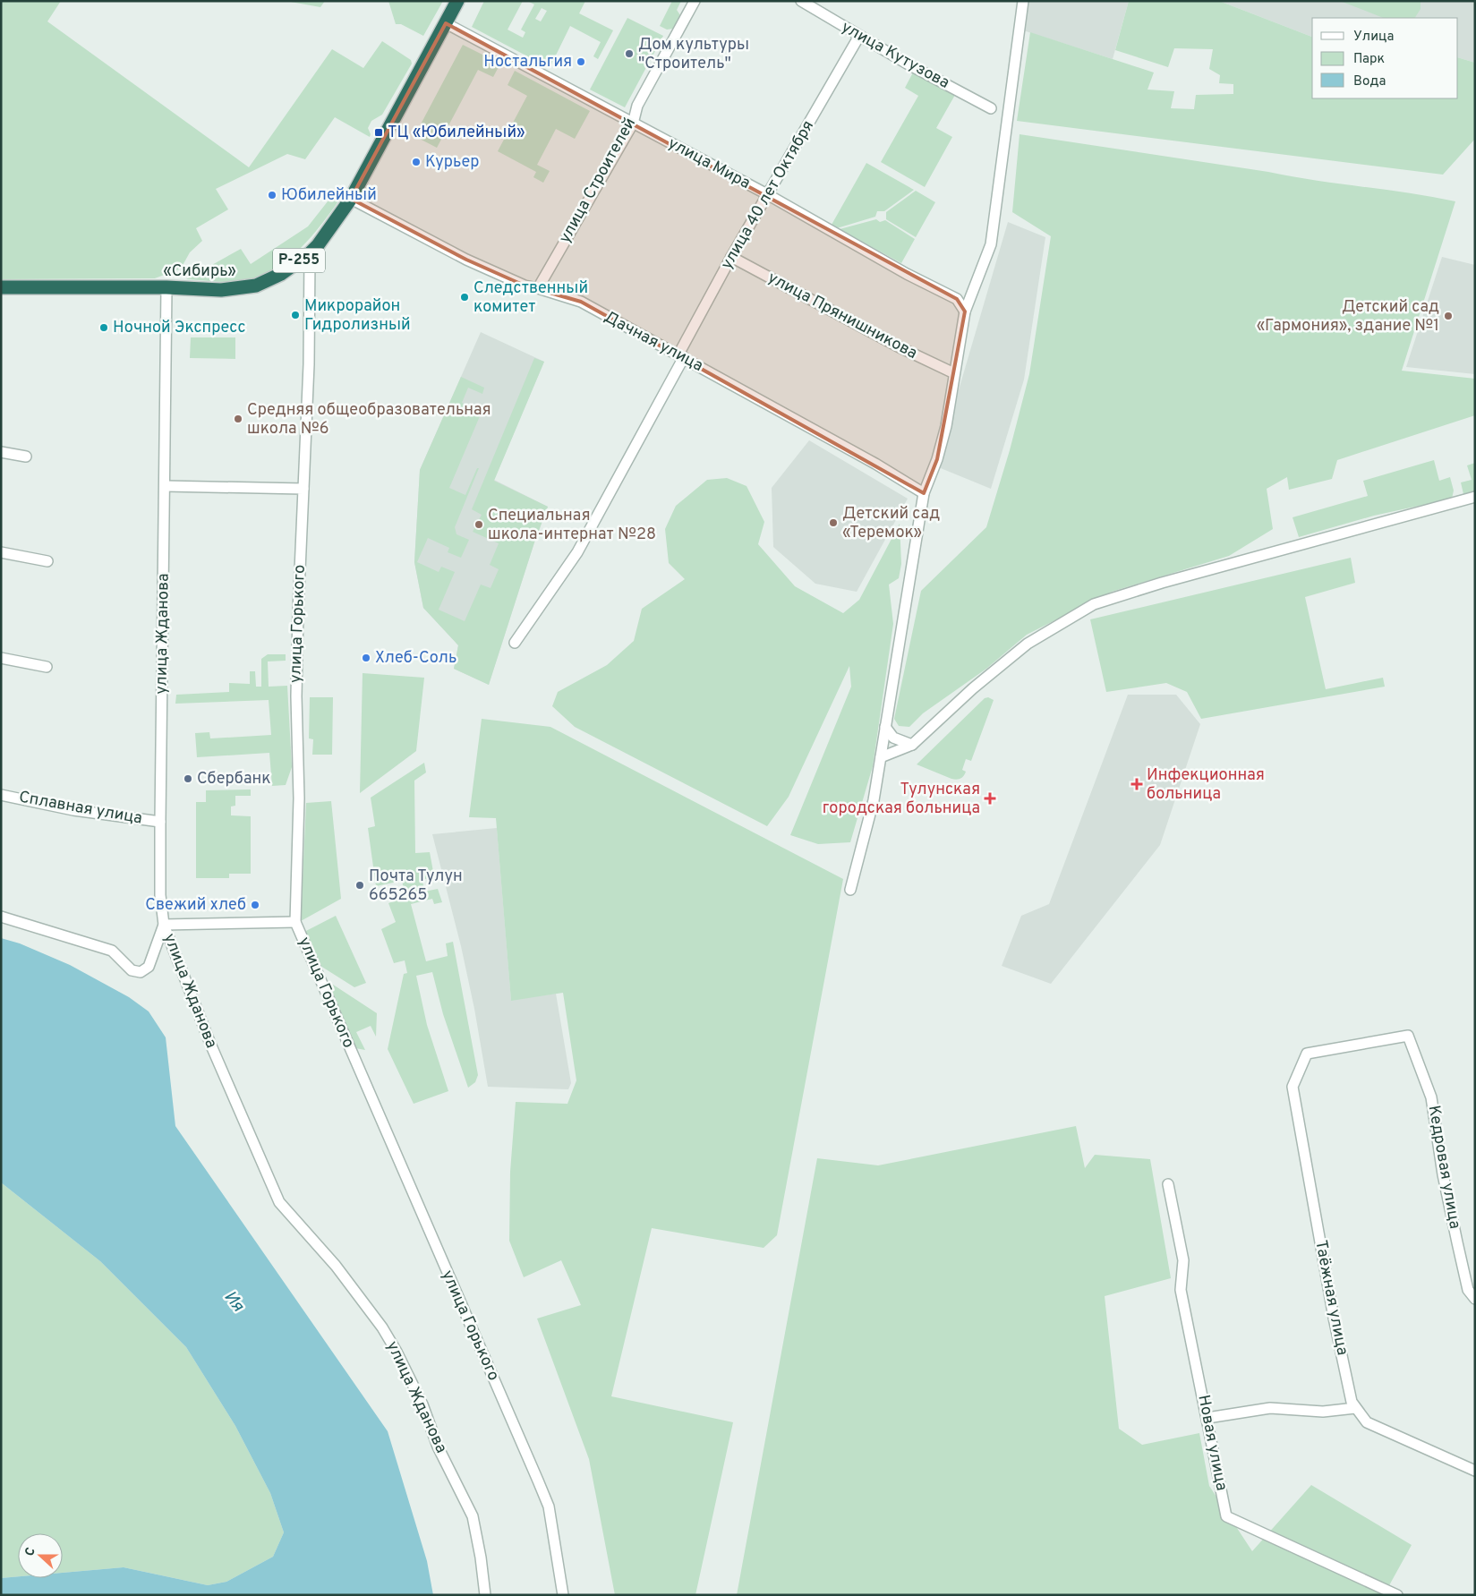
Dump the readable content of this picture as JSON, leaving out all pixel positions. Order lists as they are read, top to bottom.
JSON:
{
  "streets": {
    "highway": ["Р-255", "«Сибирь»"],
    "street": [
      "улица Кутузова",
      "улица Мира",
      "улица Строителей",
      "улица 40 лет Октября",
      "улица Прянишникова",
      "Дачная улица",
      "улица Горького",
      "улица Жданова",
      "Сплавная улица",
      "Кедровая улица",
      "Таёжная улица",
      "Новая улица"
    ]
  },
  "crossings": [
    ["улица Кутузова", "улица 40 лет Октября"],
    ["улица Мира", "улица Строителей"],
    ["улица Мира", "улица 40 лет Октября"],
    ["улица Мира", "«Сибирь»"],
    ["улица Строителей", "Дачная улица"],
    ["улица 40 лет Октября", "улица Прянишникова"],
    ["улица 40 лет Октября", "Дачная улица"],
    ["«Сибирь»", "Дачная улица"],
    ["«Сибирь»", "улица Горького"],
    ["«Сибирь»", "улица Жданова"],
    ["улица Жданова", "Сплавная улица"],
    ["Кедровая улица", "Таёжная улица"]
  ],
  "water": ["Ия"],
  "places": {
    "other": [
      "Дом культуры \"Строитель\"",
      "Ностальгия",
      "Курьер",
      "Юбилейный",
      "Следственный комитет",
      "Микрорайон Гидролизный",
      "Детский сад «Гармония», здание №1",
      "Ночной Экспресс",
      "Средняя общеобразовательная школа №6",
      "Детский сад «Теремок»",
      "Специальная школа-интернат №28",
      "Хлеб-Соль",
      "Сбербанк",
      "Почта Тулун 665265",
      "Свежий хлеб"
    ],
    "transit": ["ТЦ «Юбилейный»"],
    "health": ["Инфекционная больница", "Тулунская городская больница"]
  },
  "legend": ["Улица", "Парк", "Вода"],
  "north": "left"
}
